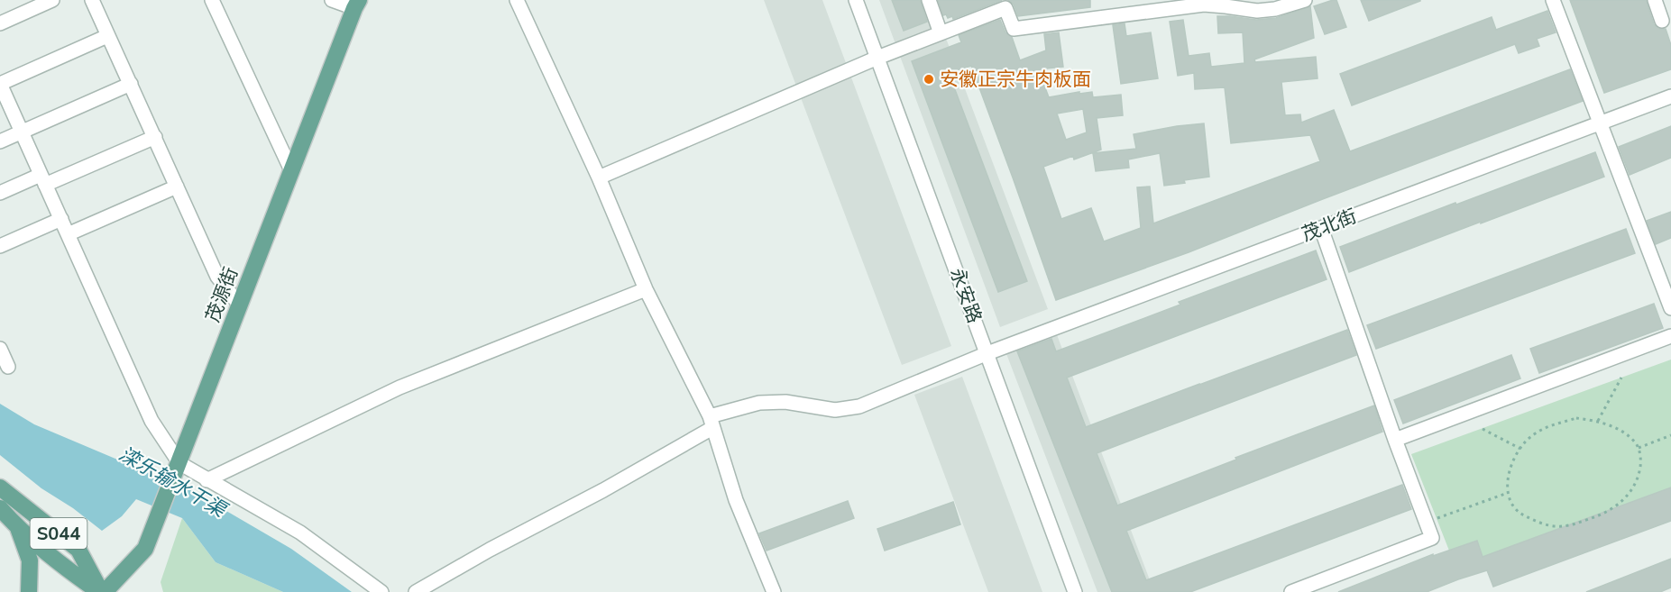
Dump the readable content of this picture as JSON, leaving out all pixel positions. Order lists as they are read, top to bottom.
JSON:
{
  "streets": {
    "main road": ["茂源街", "S044"],
    "street": ["茂北街", "永安路"]
  },
  "crossings": [
    ["茂北街", "永安路"],
    ["茂源街", "S044"]
  ],
  "water": ["滦乐输水干渠"],
  "places": ["安徽正宗牛肉板面"]
}
